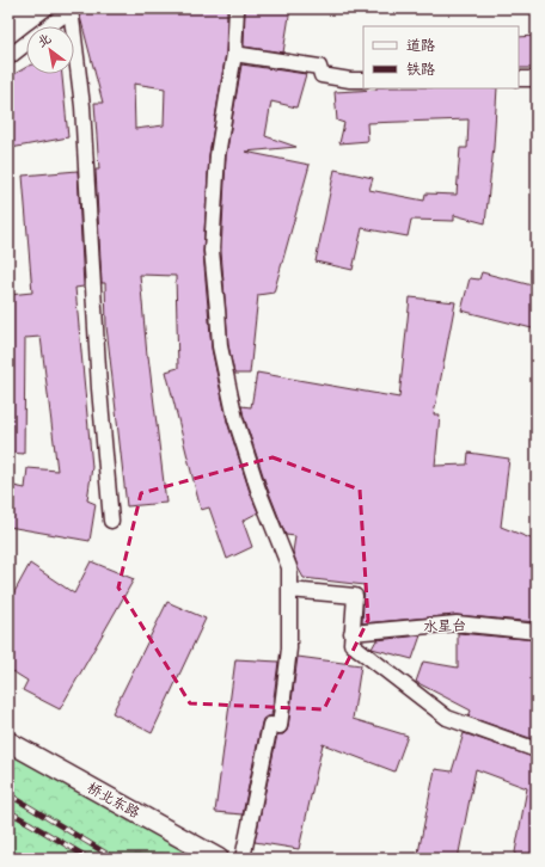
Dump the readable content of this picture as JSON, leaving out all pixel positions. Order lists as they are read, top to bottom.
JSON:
{
  "streets": {
    "street": ["水星台", "桥北东路"]
  },
  "legend": ["道路", "铁路"],
  "north": "top left"
}
